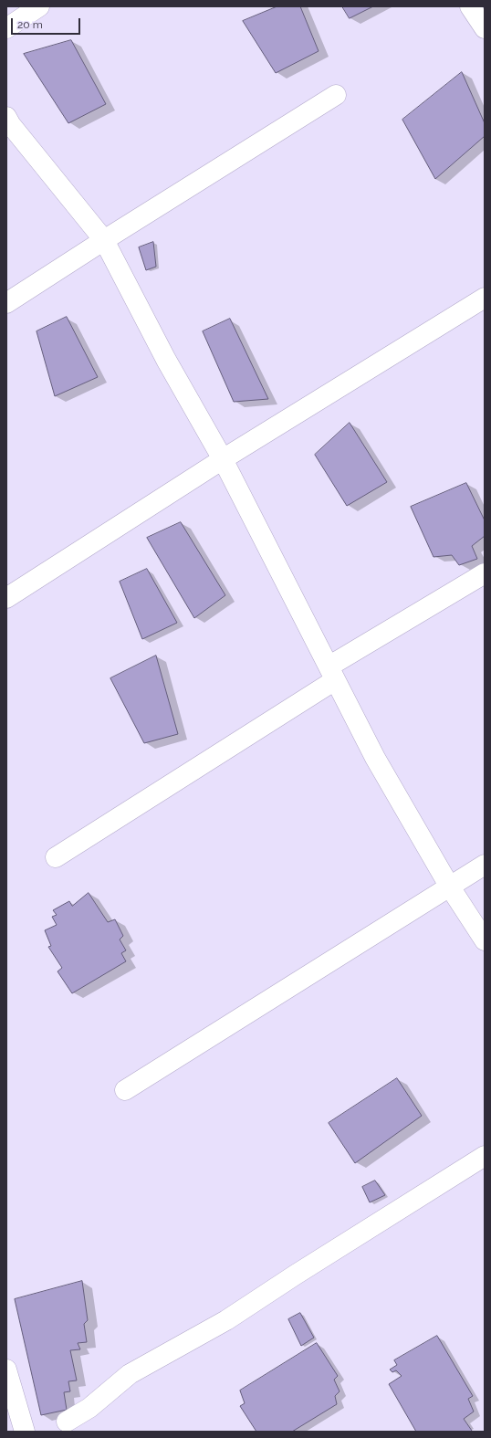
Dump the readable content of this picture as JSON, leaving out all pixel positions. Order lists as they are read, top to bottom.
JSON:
{
  "scale_bar": "20 m"
}
